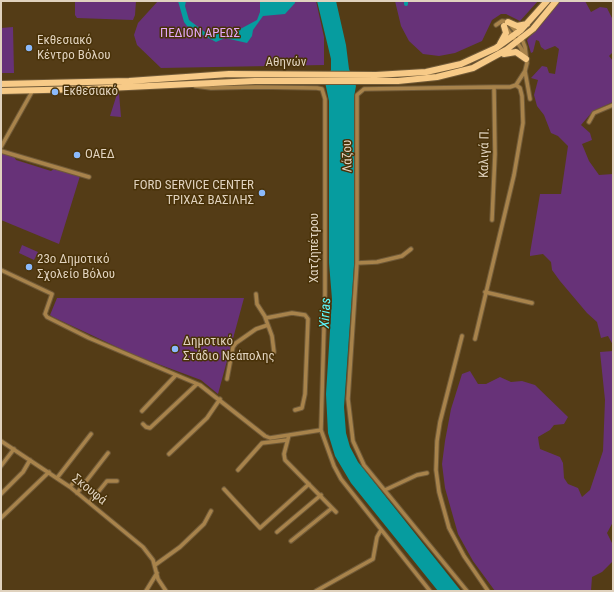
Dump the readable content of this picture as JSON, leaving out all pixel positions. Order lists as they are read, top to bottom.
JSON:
{
  "streets": {
    "main road": ["Αθηνών"],
    "street": [
      "Καλιγά Π.",
      "Λάζου",
      "Χατζηπέτρου",
      "Σκουφά"
    ]
  },
  "crossings": [
    ["Αθηνών", "Χατζηπέτρου"],
    ["Καλιγά Π.", "Λάζου"]
  ],
  "water": ["Xirias"],
  "parks": ["ΠΕΔΙΟΝ ΑΡΕΩΣ"],
  "places": [
    "Εκθεσιακό Κέντρο Βόλου",
    "Εκθεσιακό",
    "ΟΑΕΔ",
    "FORD SERVICE CENTER ΤΡΙΧΑΣ ΒΑΣΙΛΗΣ",
    "23ο Δημοτικό Σχολείο Βόλου",
    "Δημοτικό Στάδιο Νεάπολης"
  ]
}
